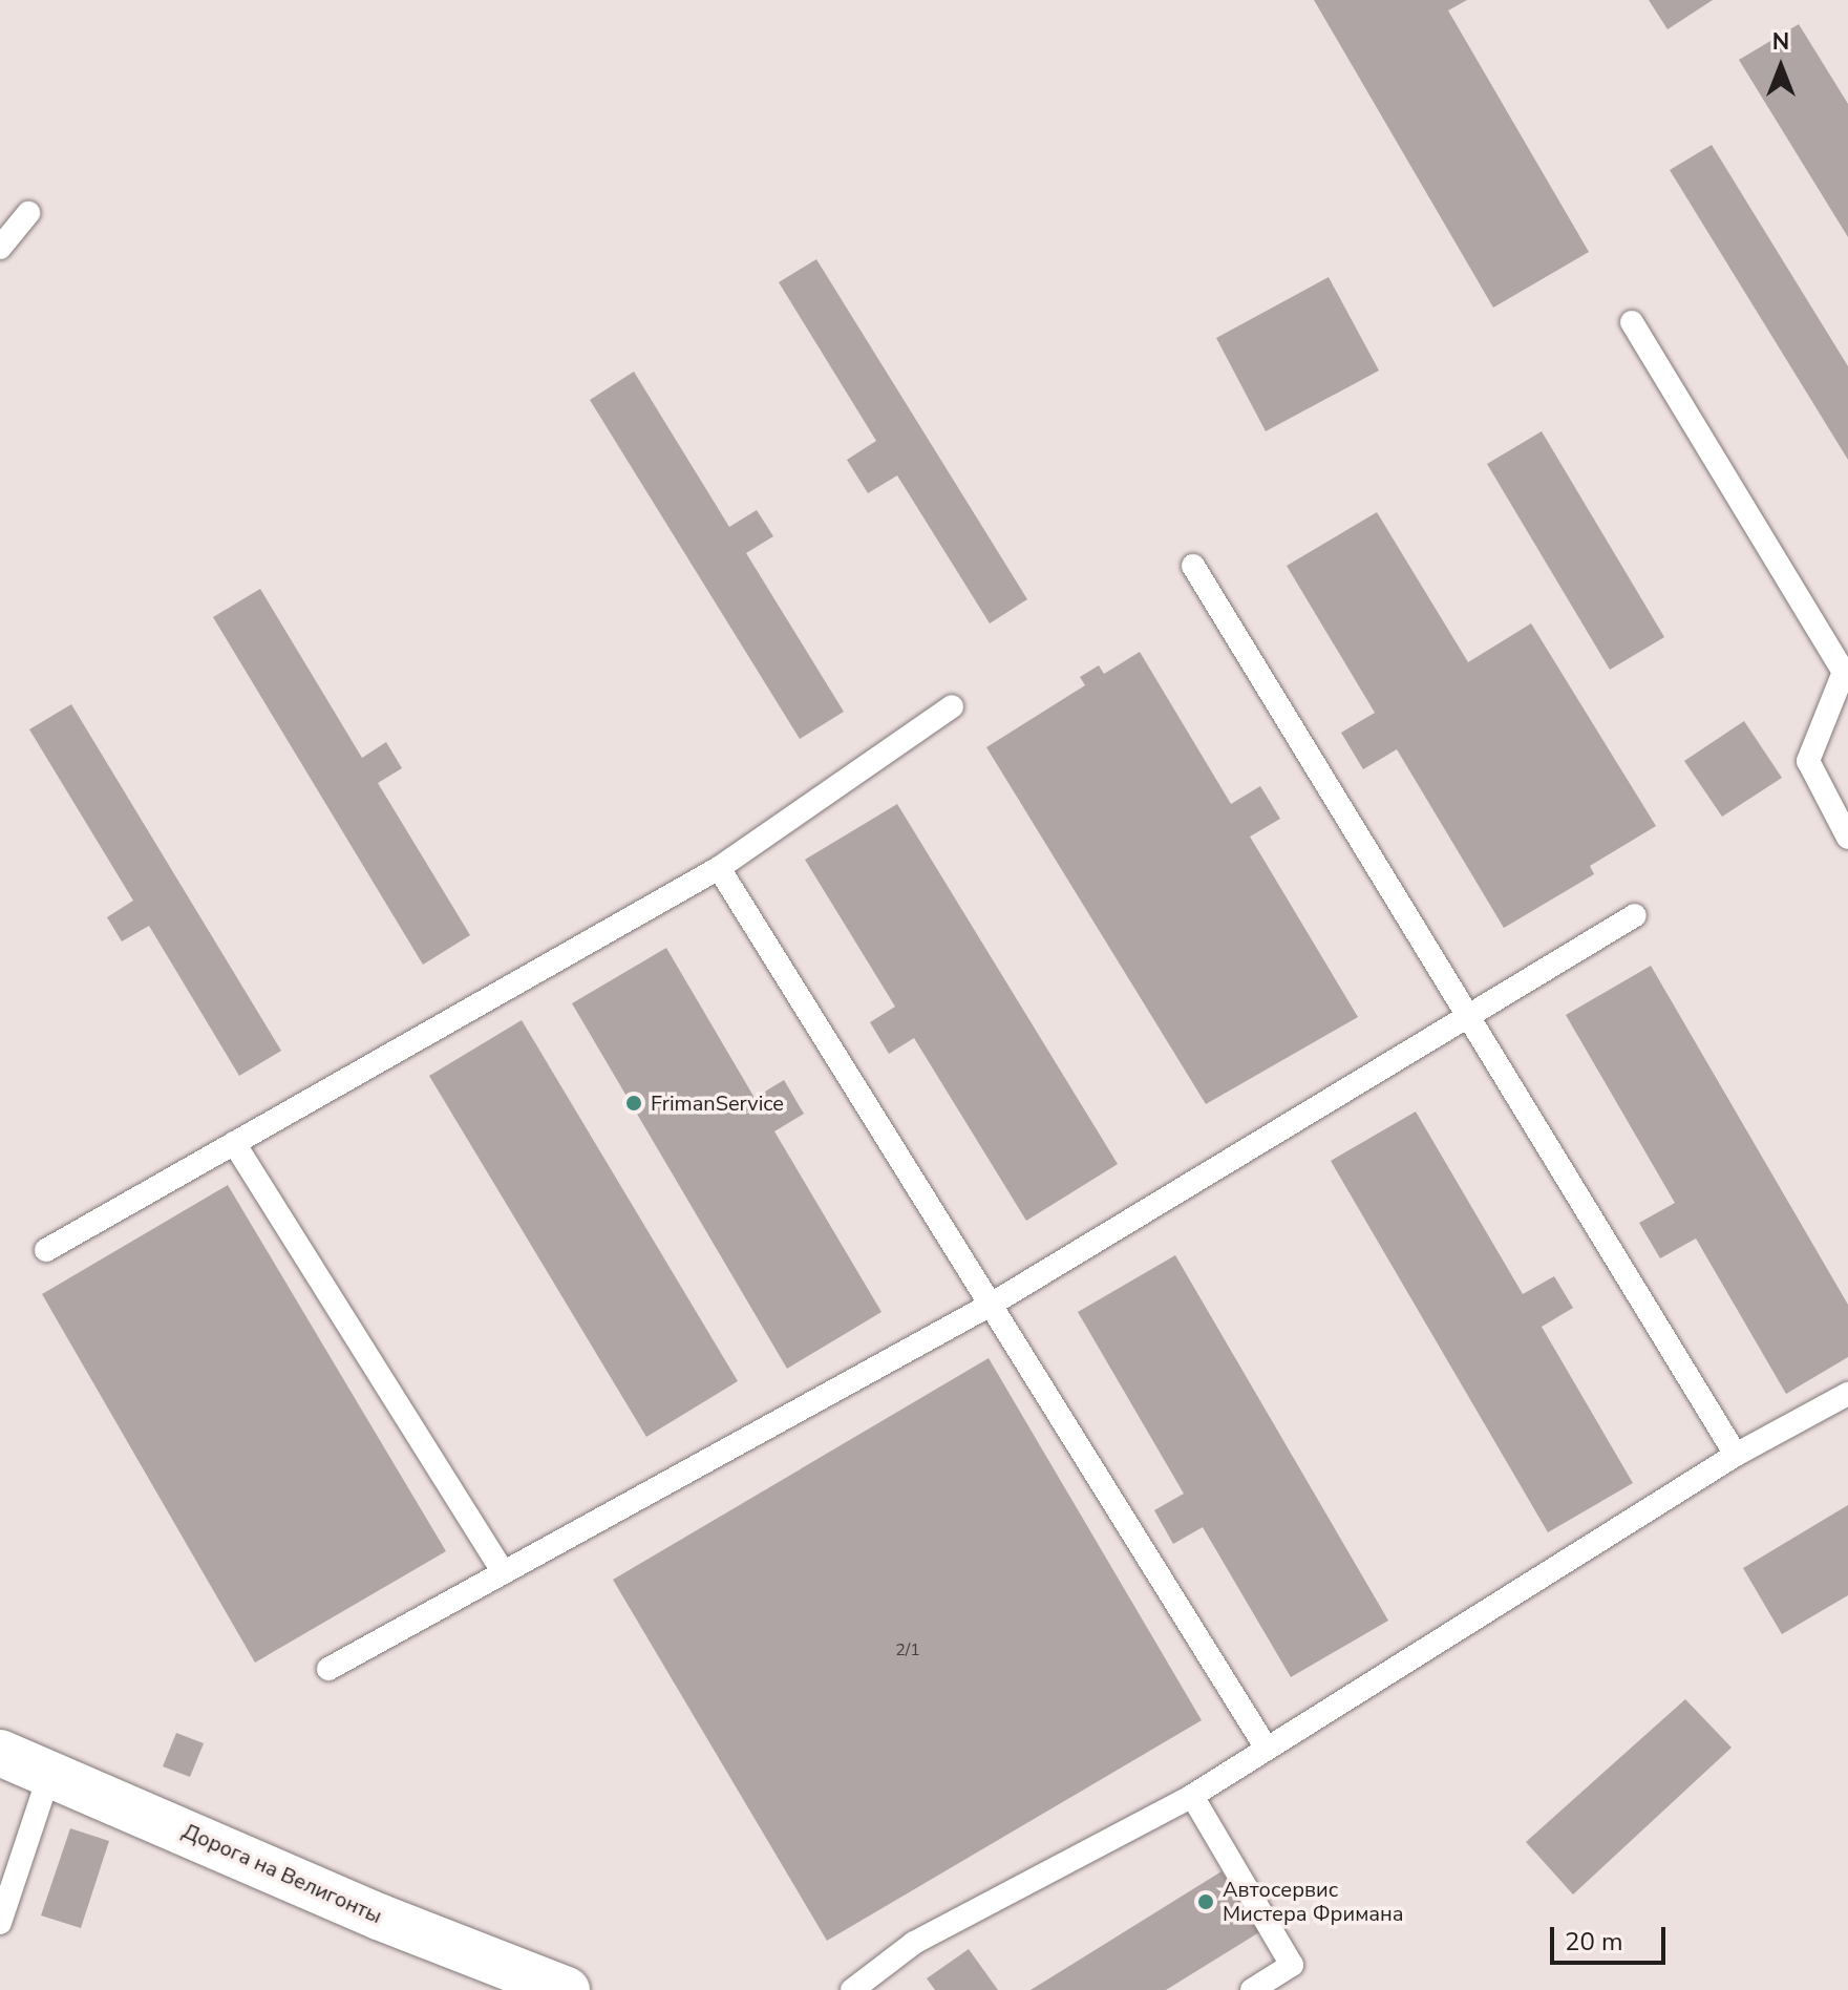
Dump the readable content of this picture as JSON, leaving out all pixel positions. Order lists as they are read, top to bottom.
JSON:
{
  "streets": {
    "street": ["Дорога на Велигонты"]
  },
  "places": ["FrimanService", "Автосервис Мистера Фримана"],
  "house_numbers": ["2/1"],
  "scale_bar": "20 m",
  "north": "top"
}
